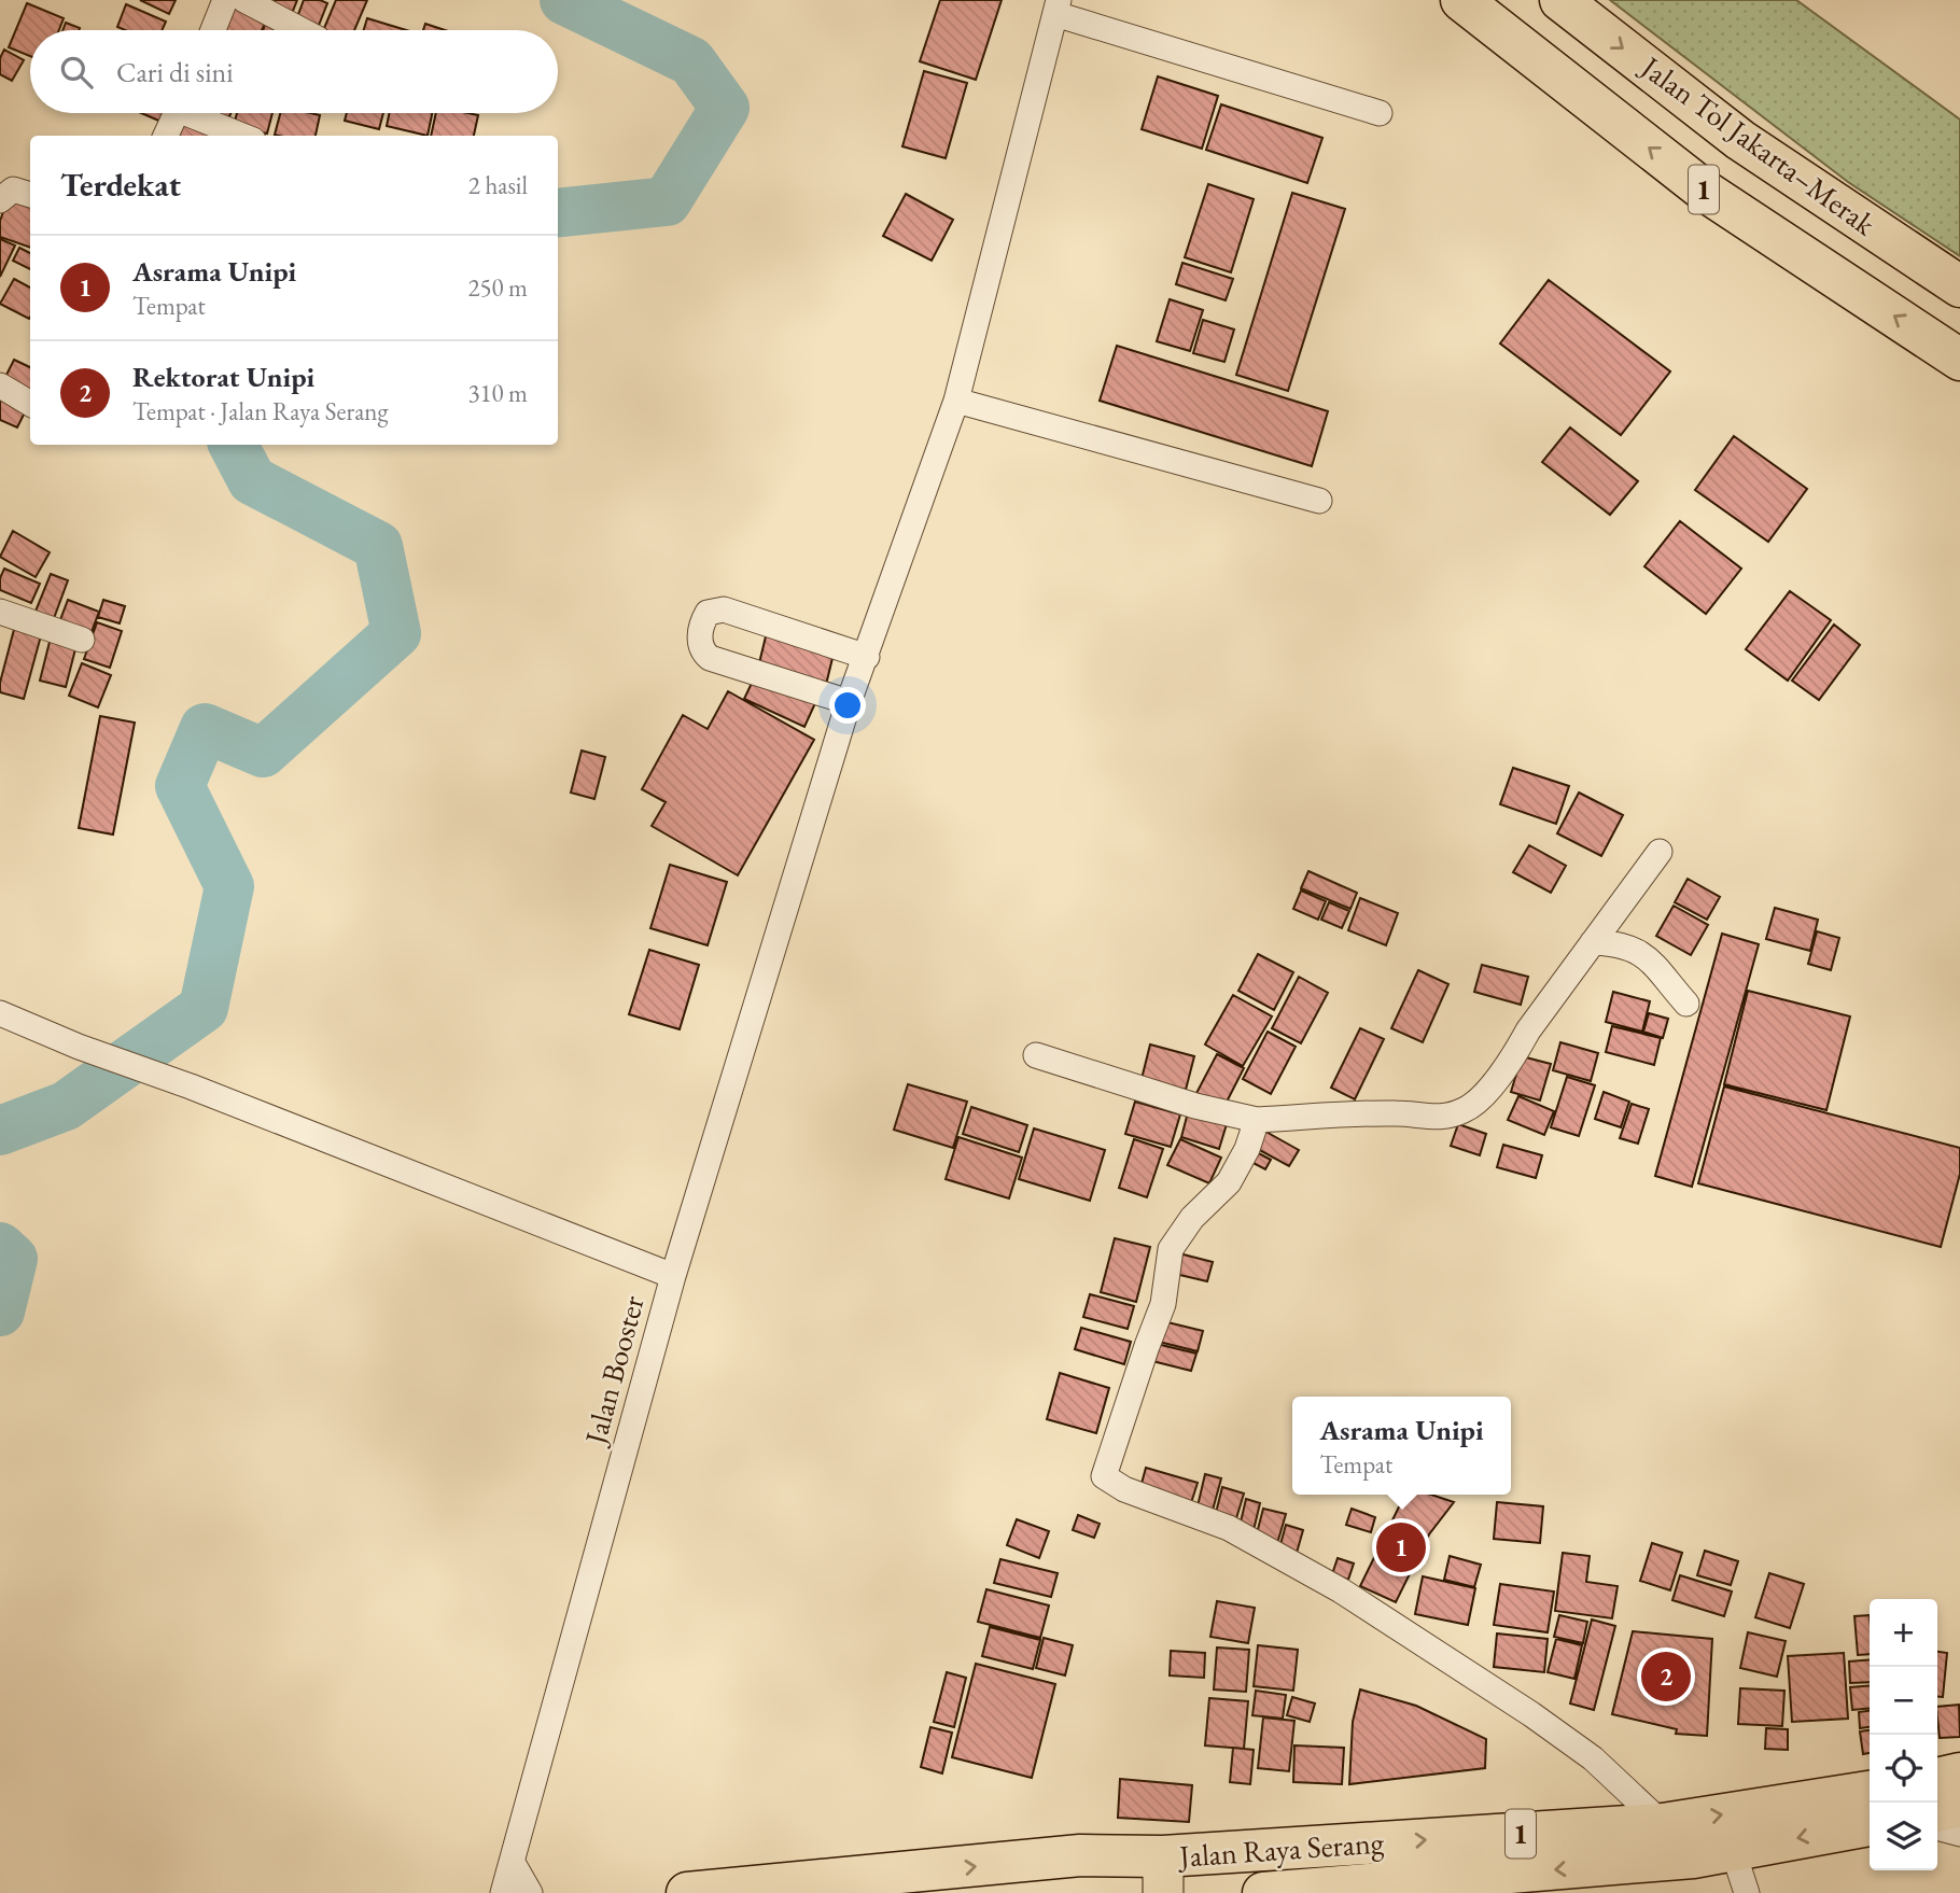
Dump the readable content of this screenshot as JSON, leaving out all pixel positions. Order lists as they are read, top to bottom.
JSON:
{
  "streets": {
    "highway": ["Jalan Tol Jakarta–Merak", "1", "Jalan Raya Serang"],
    "street": ["Jalan Booster"]
  },
  "page": {
    "search": "Cari di sini",
    "heading": ["Terdekat", "2 hasil"],
    "list": [
      {
        "mark": "1",
        "name": "Asrama Unipi",
        "note": "Tempat",
        "value": "250 m"
      },
      {
        "mark": "2",
        "name": "Rektorat Unipi",
        "note": "Tempat · Jalan Raya Serang",
        "value": "310 m"
      }
    ],
    "popup": ["Asrama Unipi", "Tempat"],
    "pins": ["1", "2"],
    "map_buttons": ["+", "−"]
  }
}
